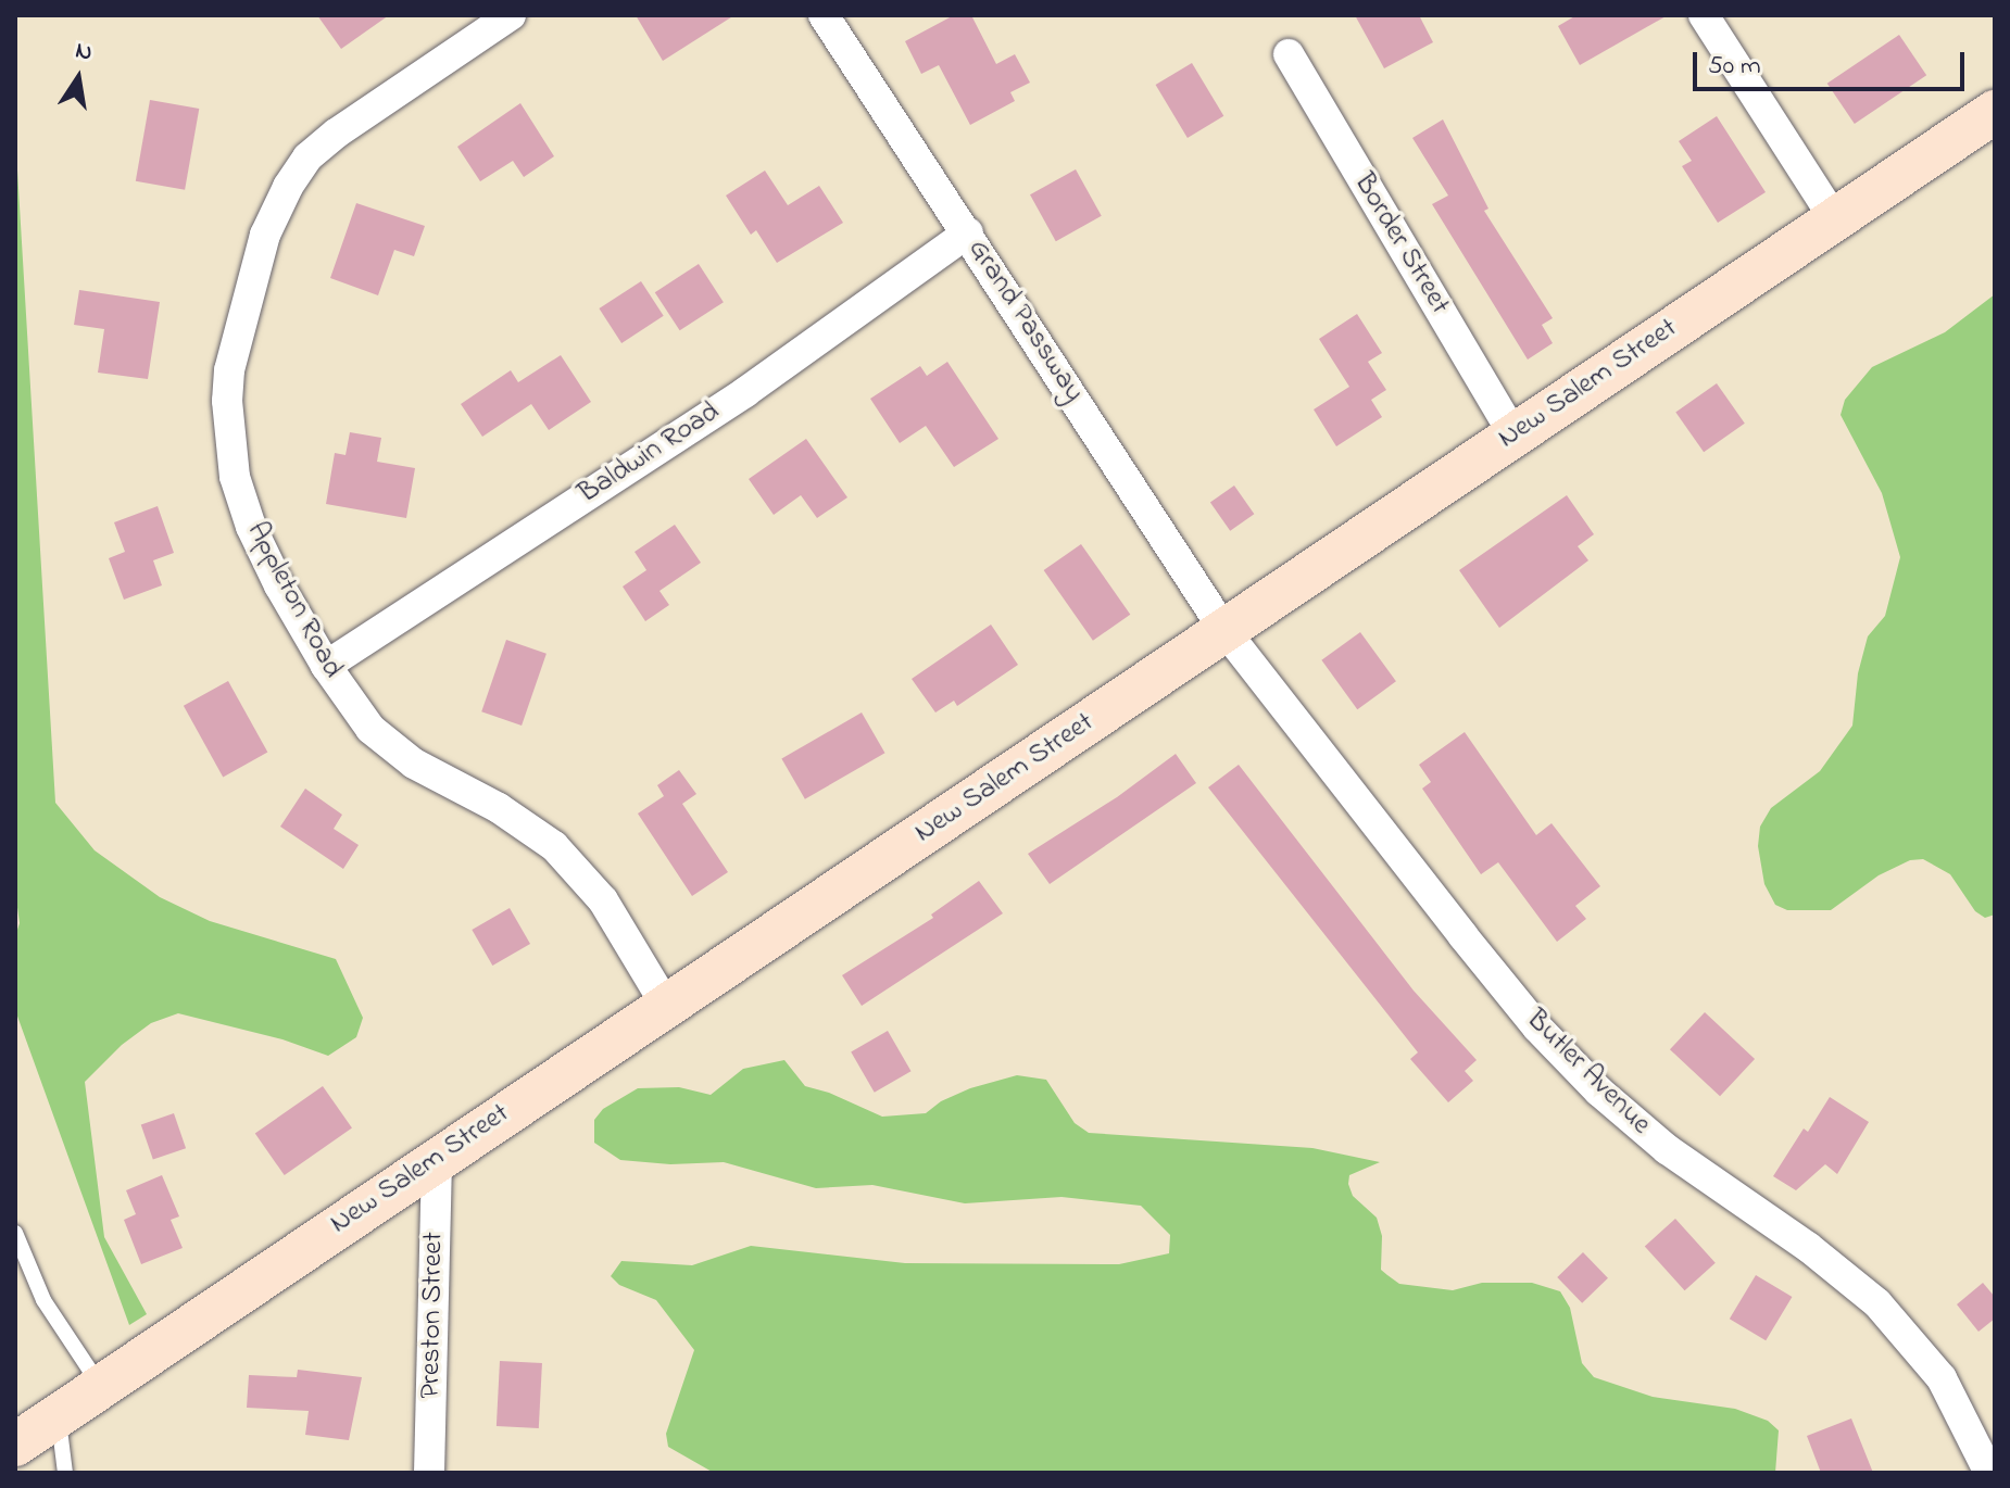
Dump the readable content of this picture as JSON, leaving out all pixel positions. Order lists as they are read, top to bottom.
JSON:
{
  "streets": {
    "street": [
      "Border Street",
      "Grand Passway",
      "New Salem Street",
      "Baldwin Road",
      "Appleton Road",
      "Butler Avenue",
      "Preston Street"
    ]
  },
  "crossings": [
    ["Border Street", "New Salem Street"],
    ["Grand Passway", "New Salem Street"],
    ["Grand Passway", "Baldwin Road"],
    ["Grand Passway", "Butler Avenue"],
    ["New Salem Street", "Appleton Road"],
    ["New Salem Street", "Butler Avenue"],
    ["New Salem Street", "Preston Street"],
    ["Baldwin Road", "Appleton Road"]
  ],
  "scale_bar": "50 m",
  "north": "top"
}
